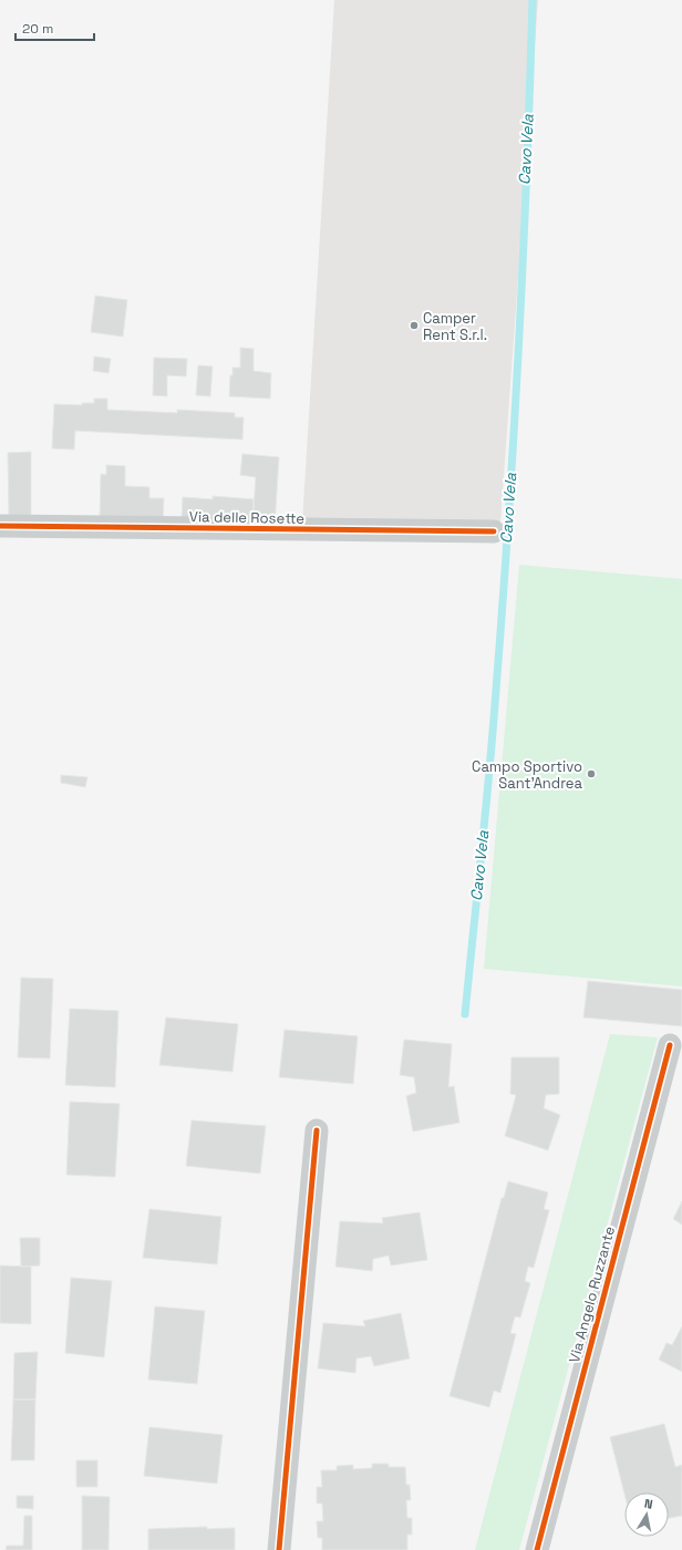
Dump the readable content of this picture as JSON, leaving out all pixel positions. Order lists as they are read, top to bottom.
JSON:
{
  "streets": {
    "street": ["Via delle Rosette", "Via Angelo Ruzzante"]
  },
  "water": ["Cavo Vela"],
  "places": ["Camper Rent S.r.l.", "Campo Sportivo Sant'Andrea"],
  "scale_bar": "20 m",
  "north": "top"
}
